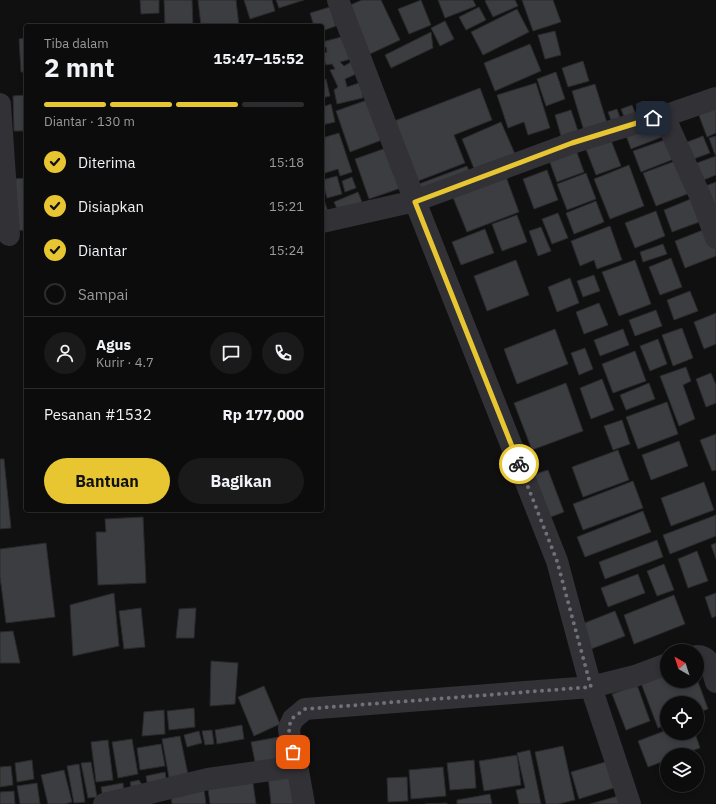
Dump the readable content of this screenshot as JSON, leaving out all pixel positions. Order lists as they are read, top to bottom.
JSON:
{
  "north": "top left",
  "page": {
    "heading": ["2 mnt", "Tiba dalam", "15:47–15:52"],
    "panel": [
      "Agus",
      "Kurir · 4.7",
      "Pesanan #1532",
      "Rp 177,000"
    ],
    "bar": "Diantar · 130 m",
    "list": [
      ["Diterima", "15:18"],
      ["Disiapkan", "15:21"],
      ["Diantar", "15:24"],
      "Sampai"
    ],
    "buttons": ["Bantuan", "Bagikan"]
  }
}
